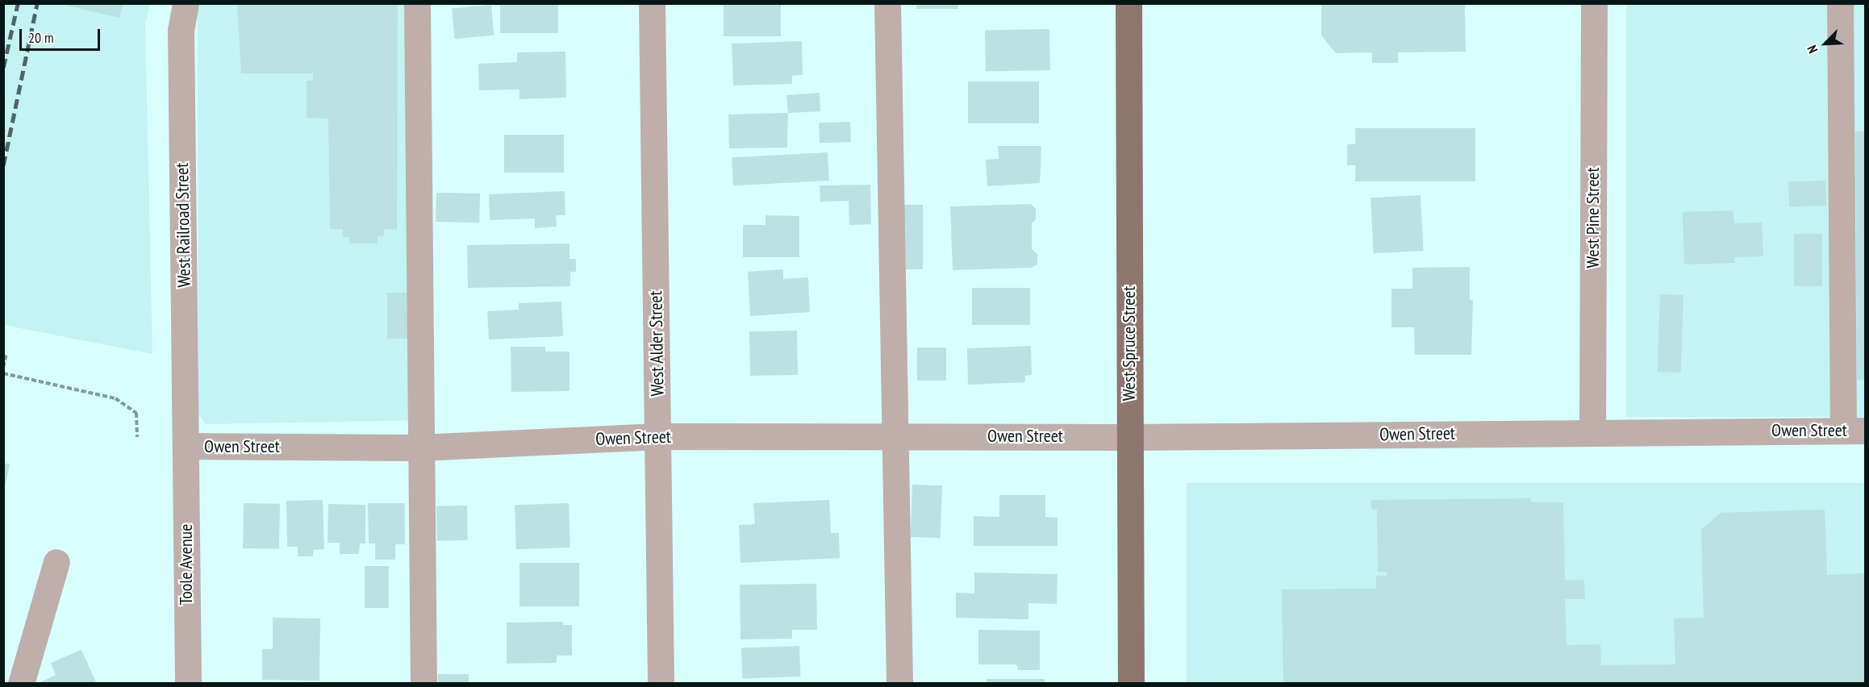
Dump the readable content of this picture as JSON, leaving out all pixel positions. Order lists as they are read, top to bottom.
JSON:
{
  "streets": {
    "main road": ["West Spruce Street"],
    "street": [
      "West Pine Street",
      "West Railroad Street",
      "West Alder Street",
      "Owen Street",
      "Toole Avenue"
    ]
  },
  "crossings": [
    ["West Pine Street", "Owen Street"],
    ["West Railroad Street", "Owen Street"],
    ["West Railroad Street", "Toole Avenue"],
    ["West Alder Street", "Owen Street"],
    ["West Spruce Street", "Owen Street"],
    ["Owen Street", "Toole Avenue"]
  ],
  "scale_bar": "20 m",
  "north": "bottom left"
}
